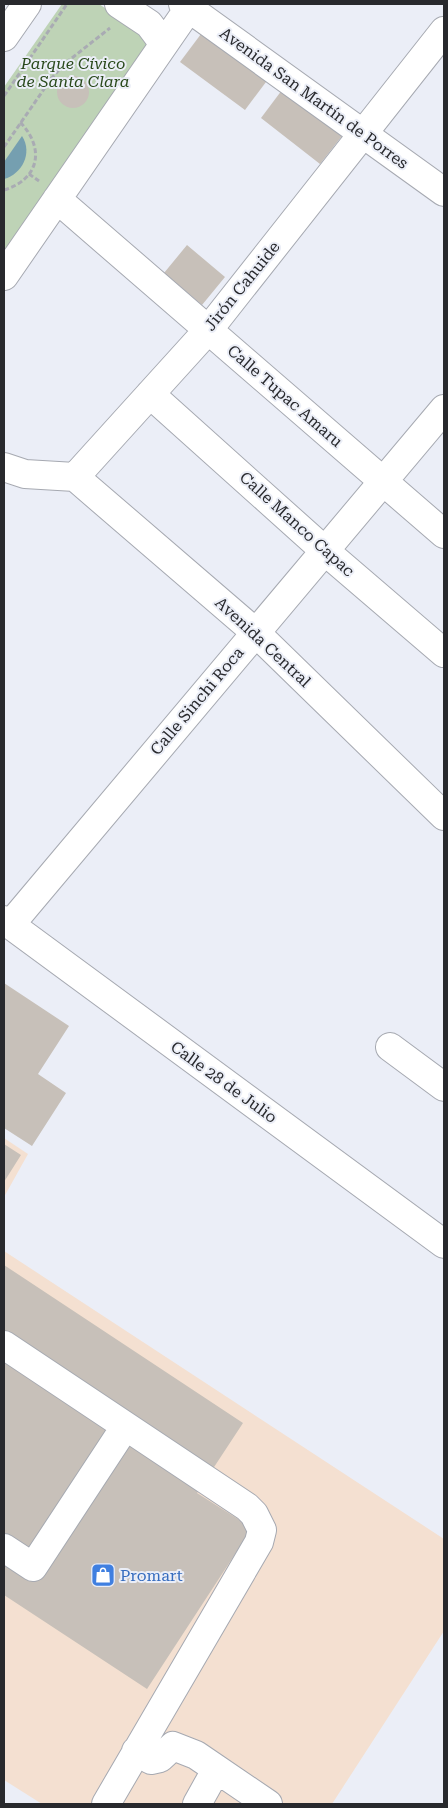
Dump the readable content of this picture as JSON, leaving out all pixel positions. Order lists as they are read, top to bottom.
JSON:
{
  "streets": {
    "street": [
      "Avenida San Martín de Porres",
      "Jirón Cahuide",
      "Calle Tupac Amaru",
      "Calle Manco Capac",
      "Avenida Central",
      "Calle Sinchi Roca",
      "Calle 28 de Julio"
    ]
  },
  "crossings": [
    ["Avenida San Martín de Porres", "Jirón Cahuide"],
    ["Jirón Cahuide", "Calle Tupac Amaru"],
    ["Jirón Cahuide", "Calle Manco Capac"],
    ["Jirón Cahuide", "Avenida Central"],
    ["Calle Tupac Amaru", "Calle Sinchi Roca"],
    ["Calle Manco Capac", "Calle Sinchi Roca"],
    ["Avenida Central", "Calle Sinchi Roca"],
    ["Calle Sinchi Roca", "Calle 28 de Julio"]
  ],
  "parks": ["Parque Cívico de Santa Clara"],
  "places": {
    "shop": ["Promart"]
  }
}
